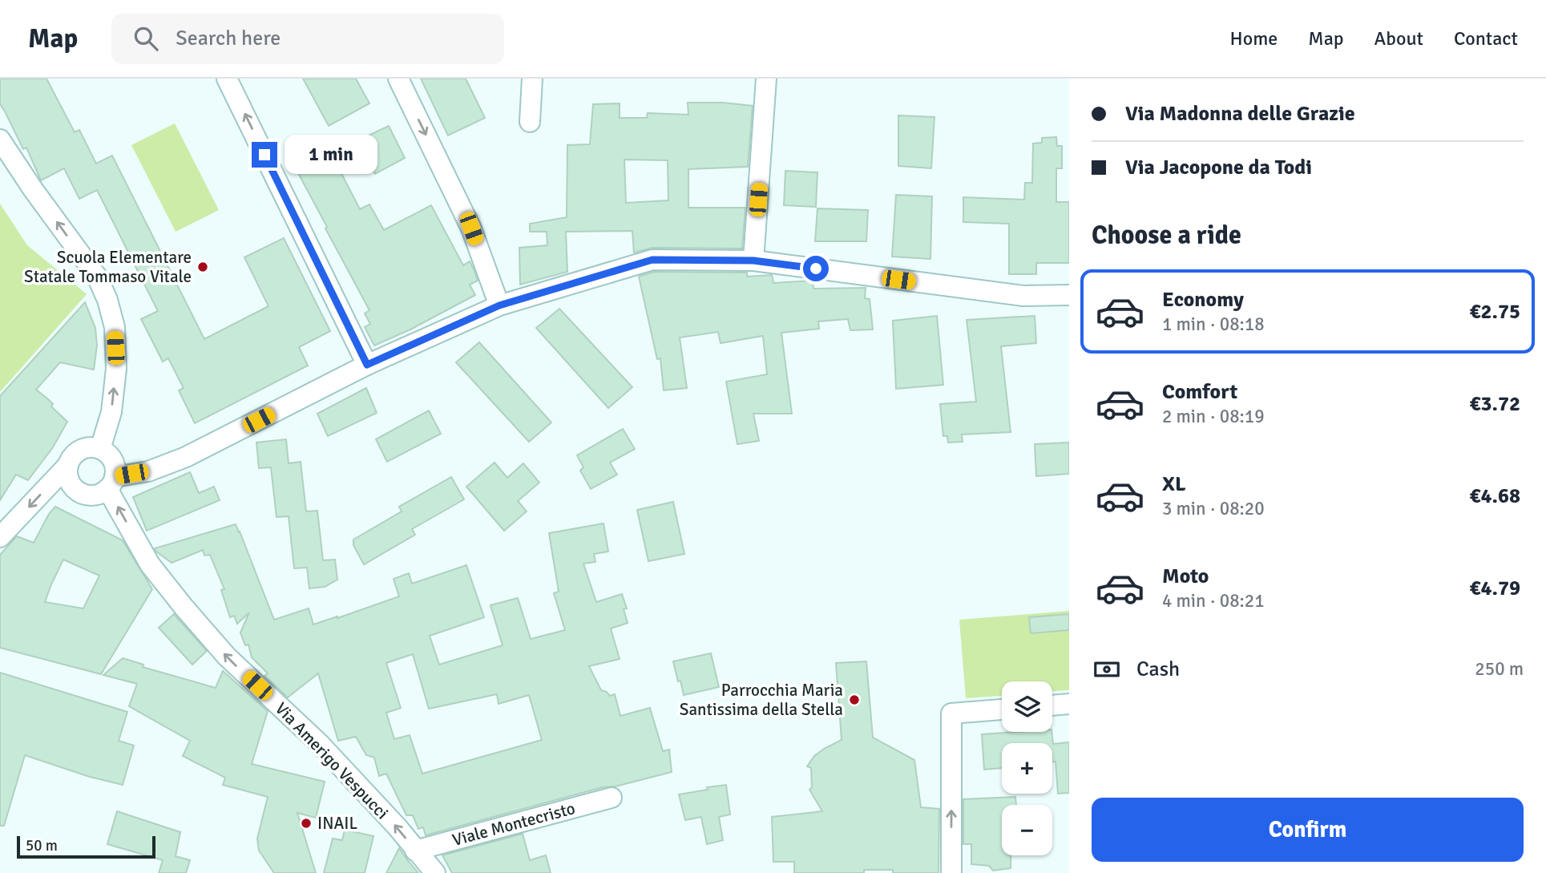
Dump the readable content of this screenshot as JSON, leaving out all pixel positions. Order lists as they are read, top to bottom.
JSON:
{
  "streets": {
    "street": ["Via Amerigo Vespucci", "Viale Montecristo"]
  },
  "crossings": [
    ["Via Amerigo Vespucci", "Viale Montecristo"]
  ],
  "one_way": ["Via Amerigo Vespucci"],
  "places": ["Scuola Elementare Statale Tommaso Vitale", "Parrocchia Maria Santissima della Stella", "INAIL"],
  "scale_bar": "50 m",
  "page": {
    "header": "Map",
    "search": "Search here",
    "nav": [
      "Home",
      "Map",
      "About",
      "Contact"
    ],
    "banner": ["Via Madonna delle Grazie", "Via Jacopone da Todi"],
    "bubble": "1 min",
    "heading": "Choose a ride",
    "list": [
      {
        "name": "Economy",
        "note": "1 min · 08:18",
        "value": "€2.75"
      },
      {
        "name": "Comfort",
        "note": "2 min · 08:19",
        "value": "€3.72"
      },
      {
        "name": "XL",
        "note": "3 min · 08:20",
        "value": "€4.68"
      },
      {
        "name": "Moto",
        "note": "4 min · 08:21",
        "value": "€4.79"
      }
    ],
    "pay": ["Cash", "250 m"],
    "map_buttons": ["+", "−"],
    "buttons": "Confirm",
    "scale": "50 m"
  }
}
